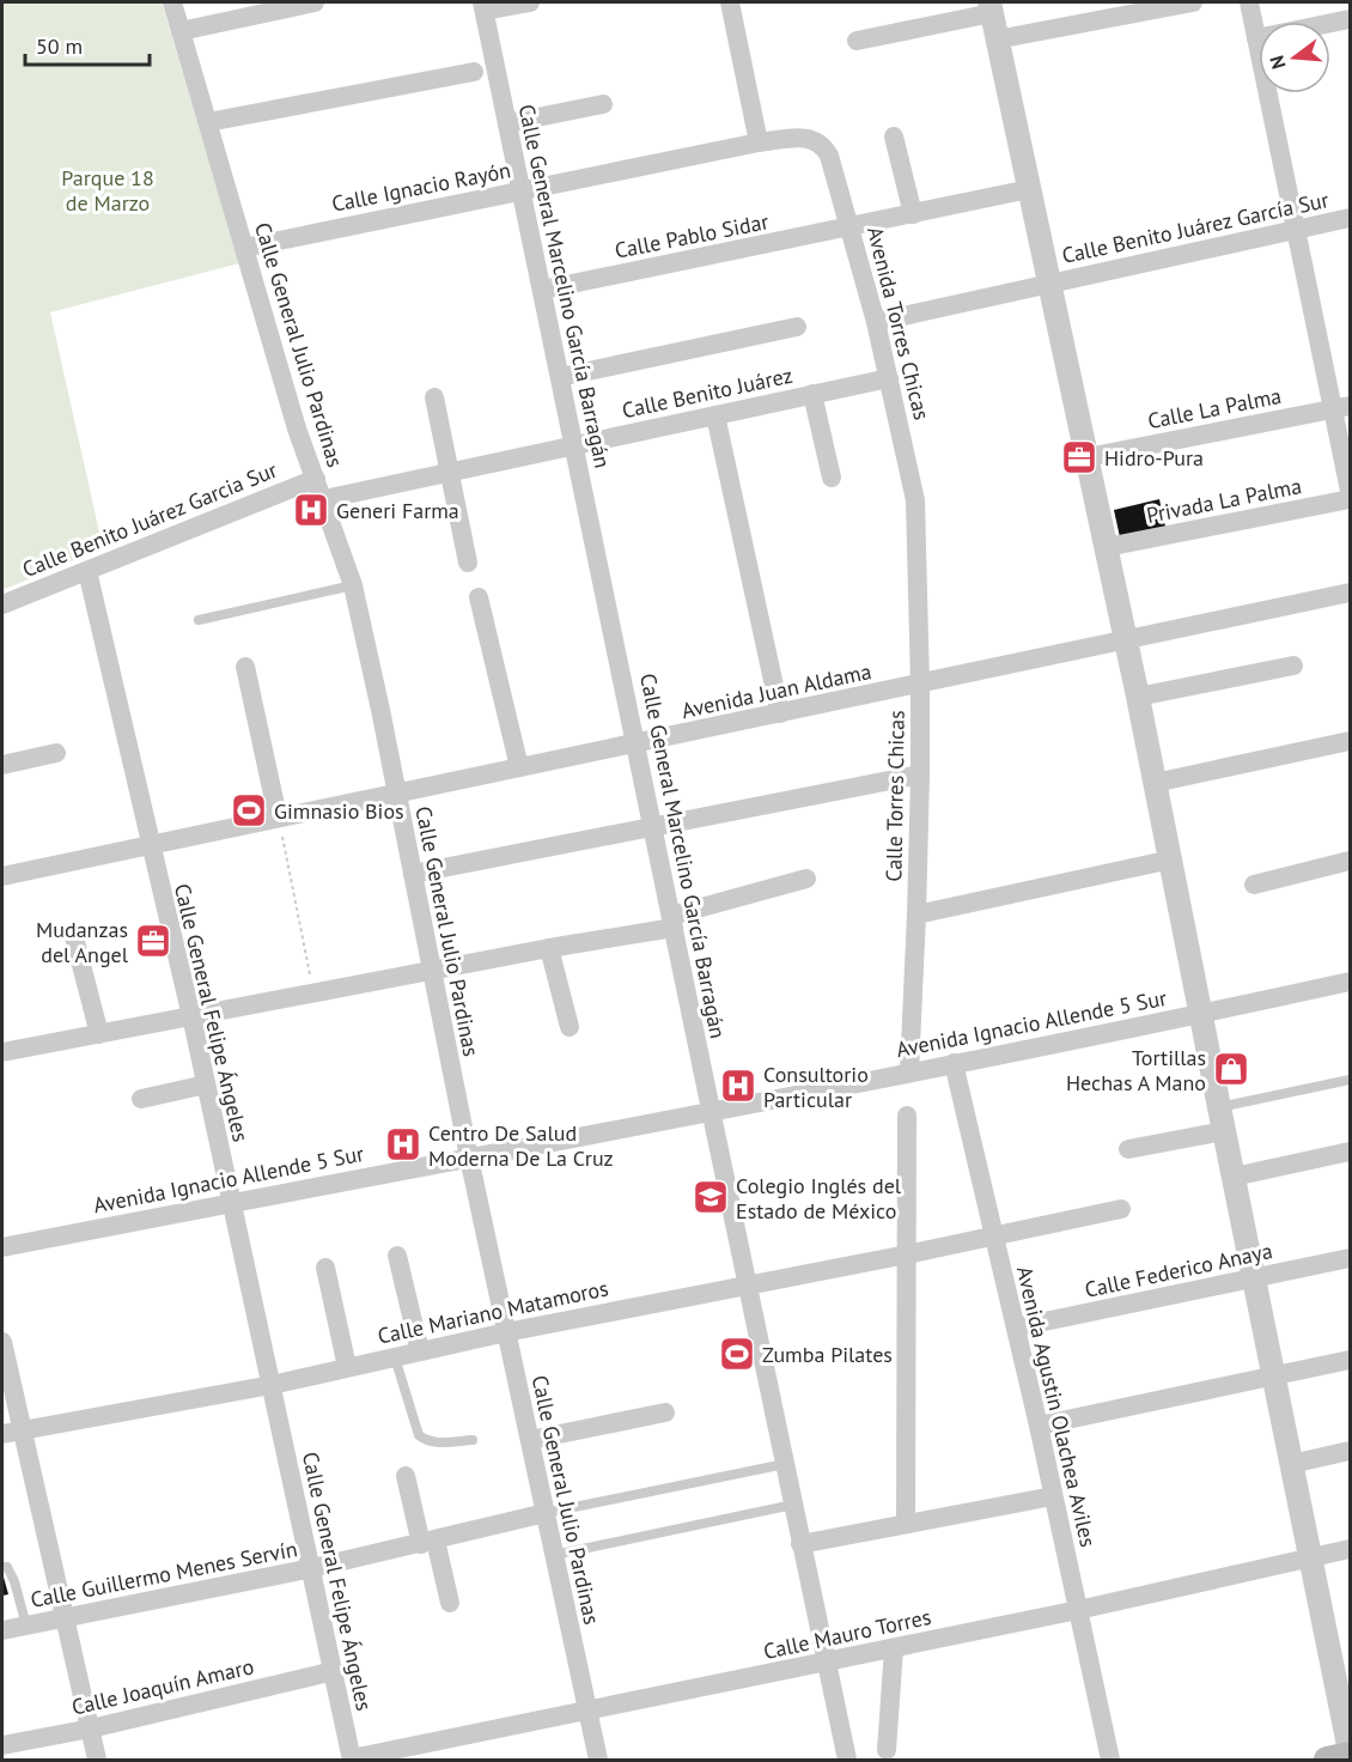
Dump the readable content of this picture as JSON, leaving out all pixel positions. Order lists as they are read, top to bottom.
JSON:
{
  "streets": {
    "street": [
      "Calle Ignacio Rayón",
      "Calle Benito Juárez García Sur",
      "Calle Pablo Sidar",
      "Calle General Marcelino García Barragán",
      "Avenida Torres Chicas",
      "Calle General Julio Pardinas",
      "Calle Benito Juárez",
      "Calle La Palma",
      "Privada La Palma",
      "Calle Benito Juárez Garcia Sur",
      "Avenida Juan Aldama",
      "Calle Torres Chicas",
      "Calle General Felipe Ángeles",
      "Avenida Ignacio Allende 5 Sur",
      "Calle Federico Anaya",
      "Calle Mariano Matamoros",
      "Avenida Agustin Olachea Aviles",
      "Calle Guillermo Menes Servín",
      "Calle Mauro Torres",
      "Calle Joaquín Amaro"
    ]
  },
  "crossings": [
    ["Calle Ignacio Rayón", "Calle General Marcelino García Barragán"],
    ["Calle Ignacio Rayón", "Avenida Torres Chicas"],
    ["Calle Ignacio Rayón", "Calle General Julio Pardinas"],
    ["Calle Benito Juárez García Sur", "Avenida Torres Chicas"],
    ["Calle Pablo Sidar", "Calle General Marcelino García Barragán"],
    ["Calle Pablo Sidar", "Avenida Torres Chicas"],
    ["Calle General Marcelino García Barragán", "Calle Benito Juárez"],
    ["Calle General Marcelino García Barragán", "Avenida Juan Aldama"],
    ["Calle General Marcelino García Barragán", "Avenida Ignacio Allende 5 Sur"],
    ["Calle General Marcelino García Barragán", "Calle Mariano Matamoros"],
    ["Calle General Marcelino García Barragán", "Calle Mauro Torres"],
    ["Avenida Torres Chicas", "Calle Benito Juárez"],
    ["Avenida Torres Chicas", "Calle Torres Chicas"],
    ["Calle General Julio Pardinas", "Calle Benito Juárez"],
    ["Calle General Julio Pardinas", "Calle Benito Juárez Garcia Sur"],
    ["Calle General Julio Pardinas", "Avenida Juan Aldama"],
    ["Calle General Julio Pardinas", "Avenida Ignacio Allende 5 Sur"],
    ["Calle General Julio Pardinas", "Calle Mariano Matamoros"],
    ["Calle General Julio Pardinas", "Calle Guillermo Menes Servín"],
    ["Calle General Julio Pardinas", "Calle Mauro Torres"],
    ["Calle Benito Juárez Garcia Sur", "Calle General Felipe Ángeles"],
    ["Avenida Juan Aldama", "Calle Torres Chicas"],
    ["Avenida Juan Aldama", "Calle General Felipe Ángeles"],
    ["Calle Torres Chicas", "Avenida Ignacio Allende 5 Sur"],
    ["Calle General Felipe Ángeles", "Avenida Ignacio Allende 5 Sur"],
    ["Calle General Felipe Ángeles", "Calle Mariano Matamoros"],
    ["Calle General Felipe Ángeles", "Calle Guillermo Menes Servín"],
    ["Calle General Felipe Ángeles", "Calle Mauro Torres"],
    ["Calle General Felipe Ángeles", "Calle Joaquín Amaro"],
    ["Avenida Ignacio Allende 5 Sur", "Avenida Agustin Olachea Aviles"],
    ["Calle Federico Anaya", "Avenida Agustin Olachea Aviles"],
    ["Calle Mariano Matamoros", "Avenida Agustin Olachea Aviles"],
    ["Avenida Agustin Olachea Aviles", "Calle Mauro Torres"]
  ],
  "parks": ["Parque 18 de Marzo"],
  "places": {
    "office": ["Hidro-Pura", "Mudanzas del Angel"],
    "hospital": ["Generi Farma", "Consultorio Particular", "Centro De Salud Moderna De La Cruz"],
    "sports": ["Gimnasio Bios", "Zumba Pilates"],
    "shop": ["Tortillas Hechas A Mano"],
    "school or university": ["Colegio Inglés del Estado de México"]
  },
  "scale_bar": "50 m",
  "north": "left"
}
